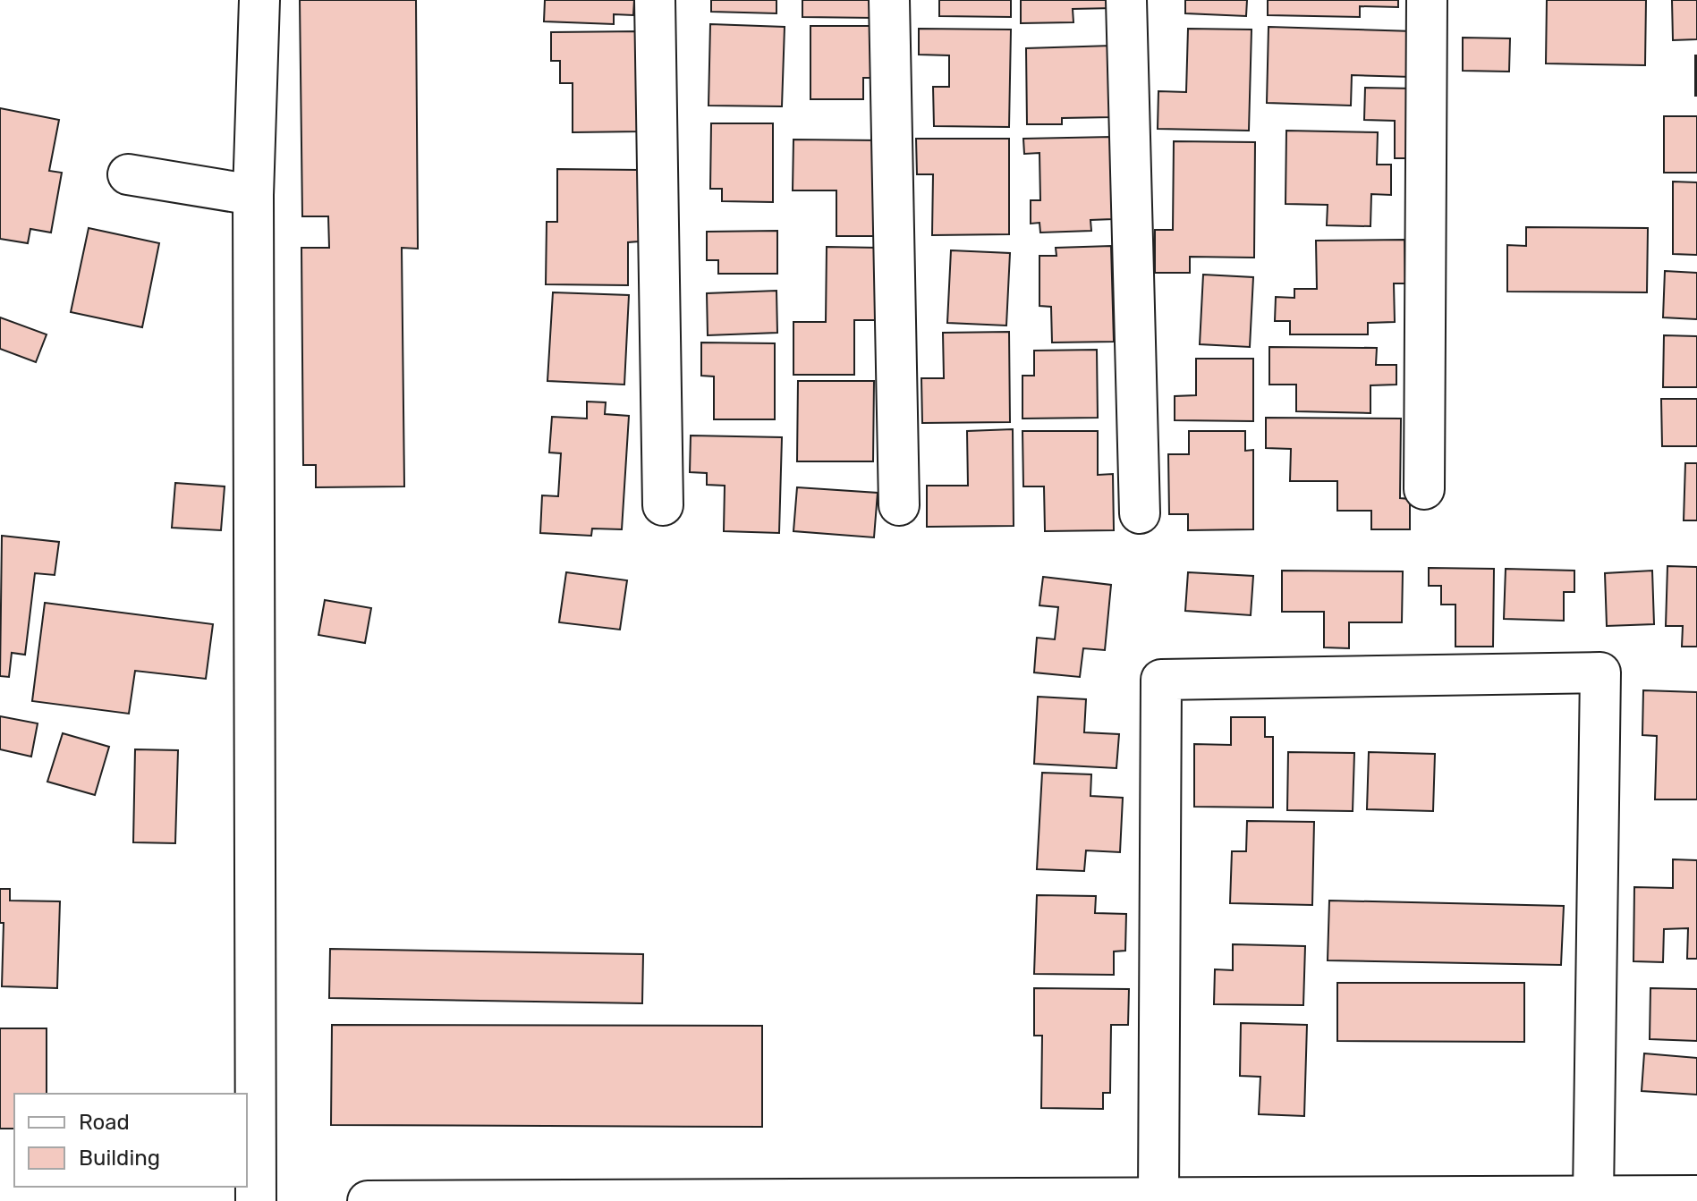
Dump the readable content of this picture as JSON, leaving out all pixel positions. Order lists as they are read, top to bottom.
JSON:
{
  "legend": ["Road", "Building"]
}
